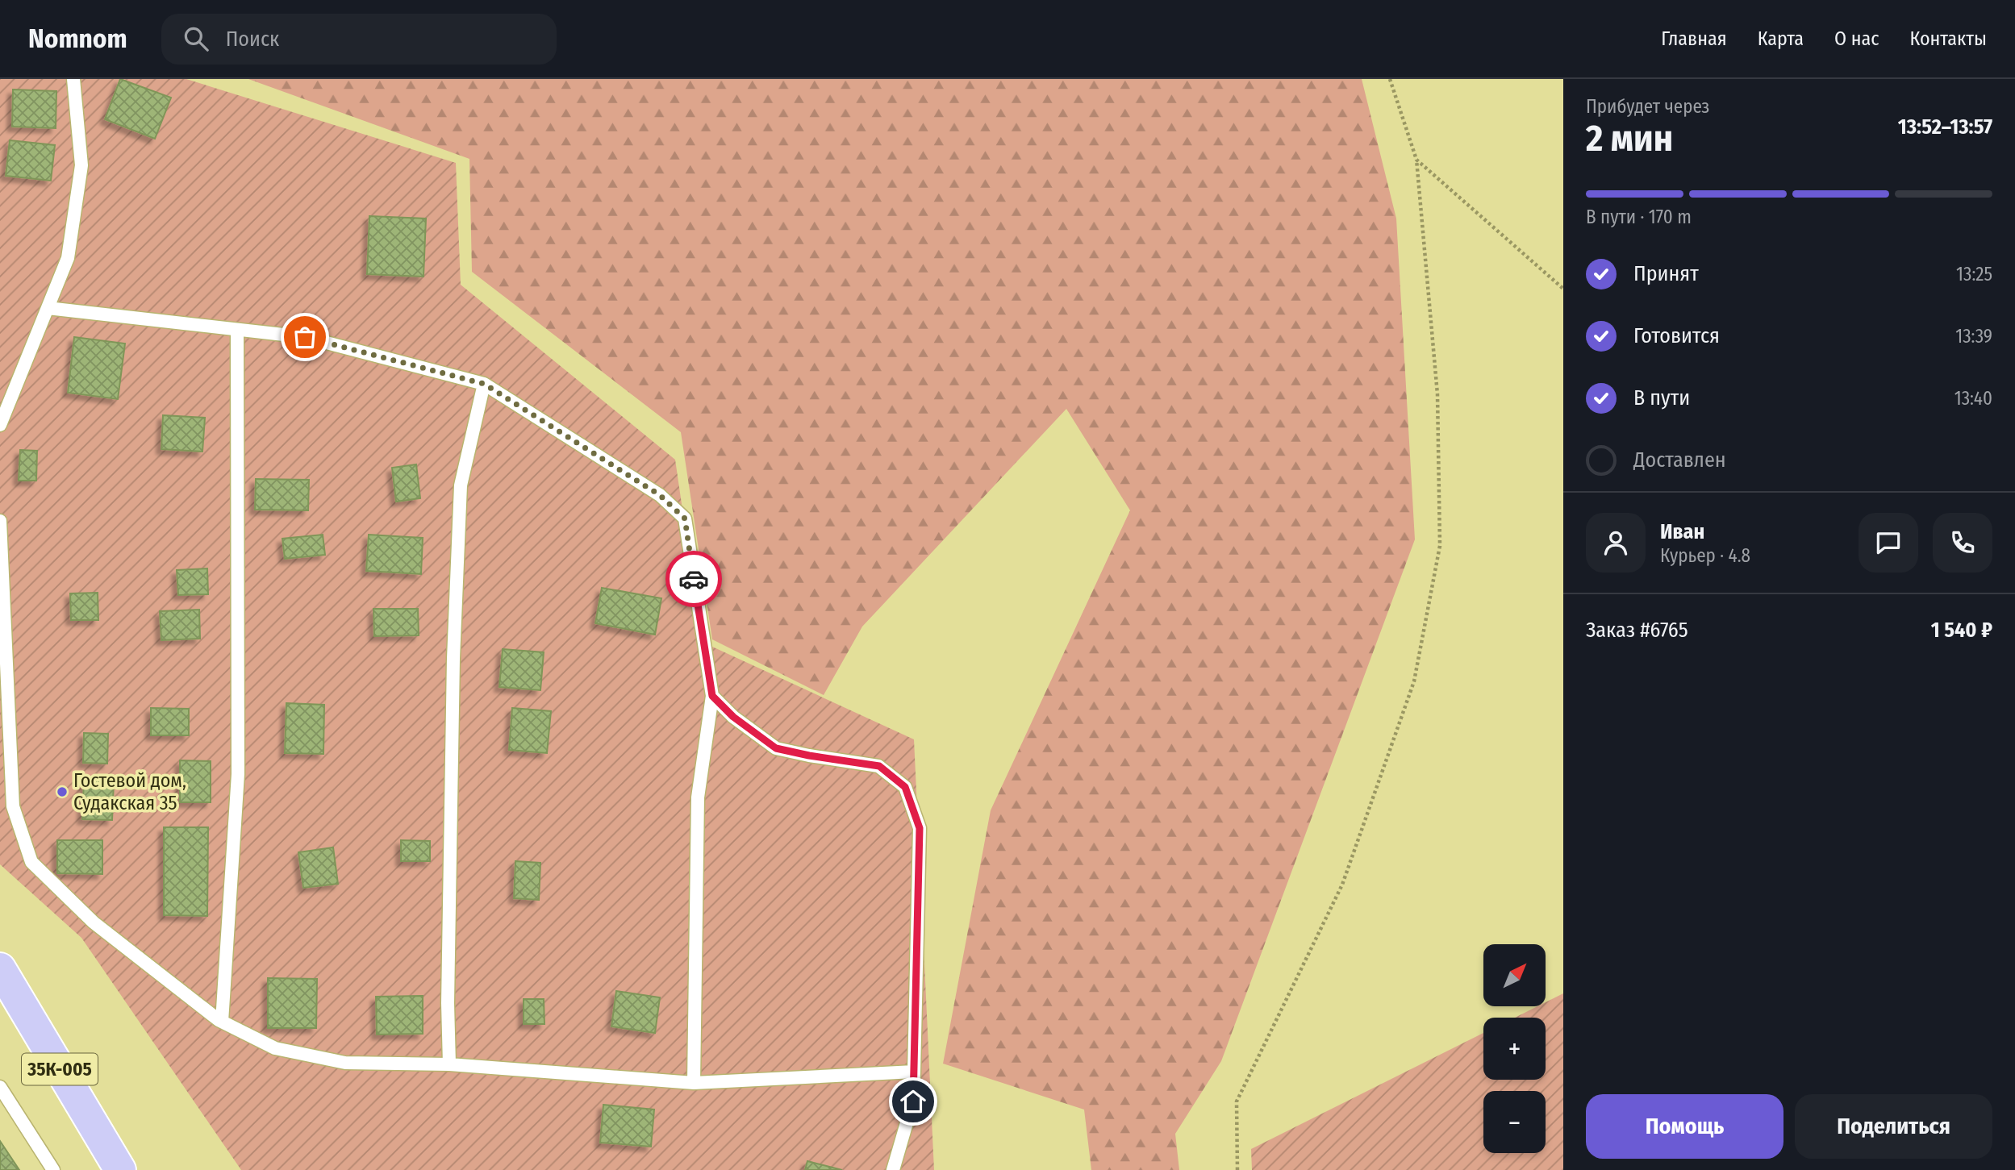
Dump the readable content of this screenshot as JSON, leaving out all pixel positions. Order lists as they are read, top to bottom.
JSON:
{
  "streets": {
    "main road": ["35К-005"]
  },
  "places": ["Гостевой дом, Судакская 35"],
  "north": "top right",
  "page": {
    "header": "Nomnom",
    "search": "Поиск",
    "nav": [
      "Главная",
      "Карта",
      "О нас",
      "Контакты"
    ],
    "heading": ["2 мин", "Прибудет через", "13:52–13:57"],
    "panel": [
      "Иван",
      "Курьер · 4.8",
      "Заказ #6765",
      "1 540 ₽"
    ],
    "bar": "В пути · 170 m",
    "list": [
      ["Принят", "13:25"],
      ["Готовится", "13:39"],
      ["В пути", "13:40"],
      "Доставлен"
    ],
    "map_buttons": ["+", "−"],
    "buttons": ["Помощь", "Поделиться"]
  }
}
